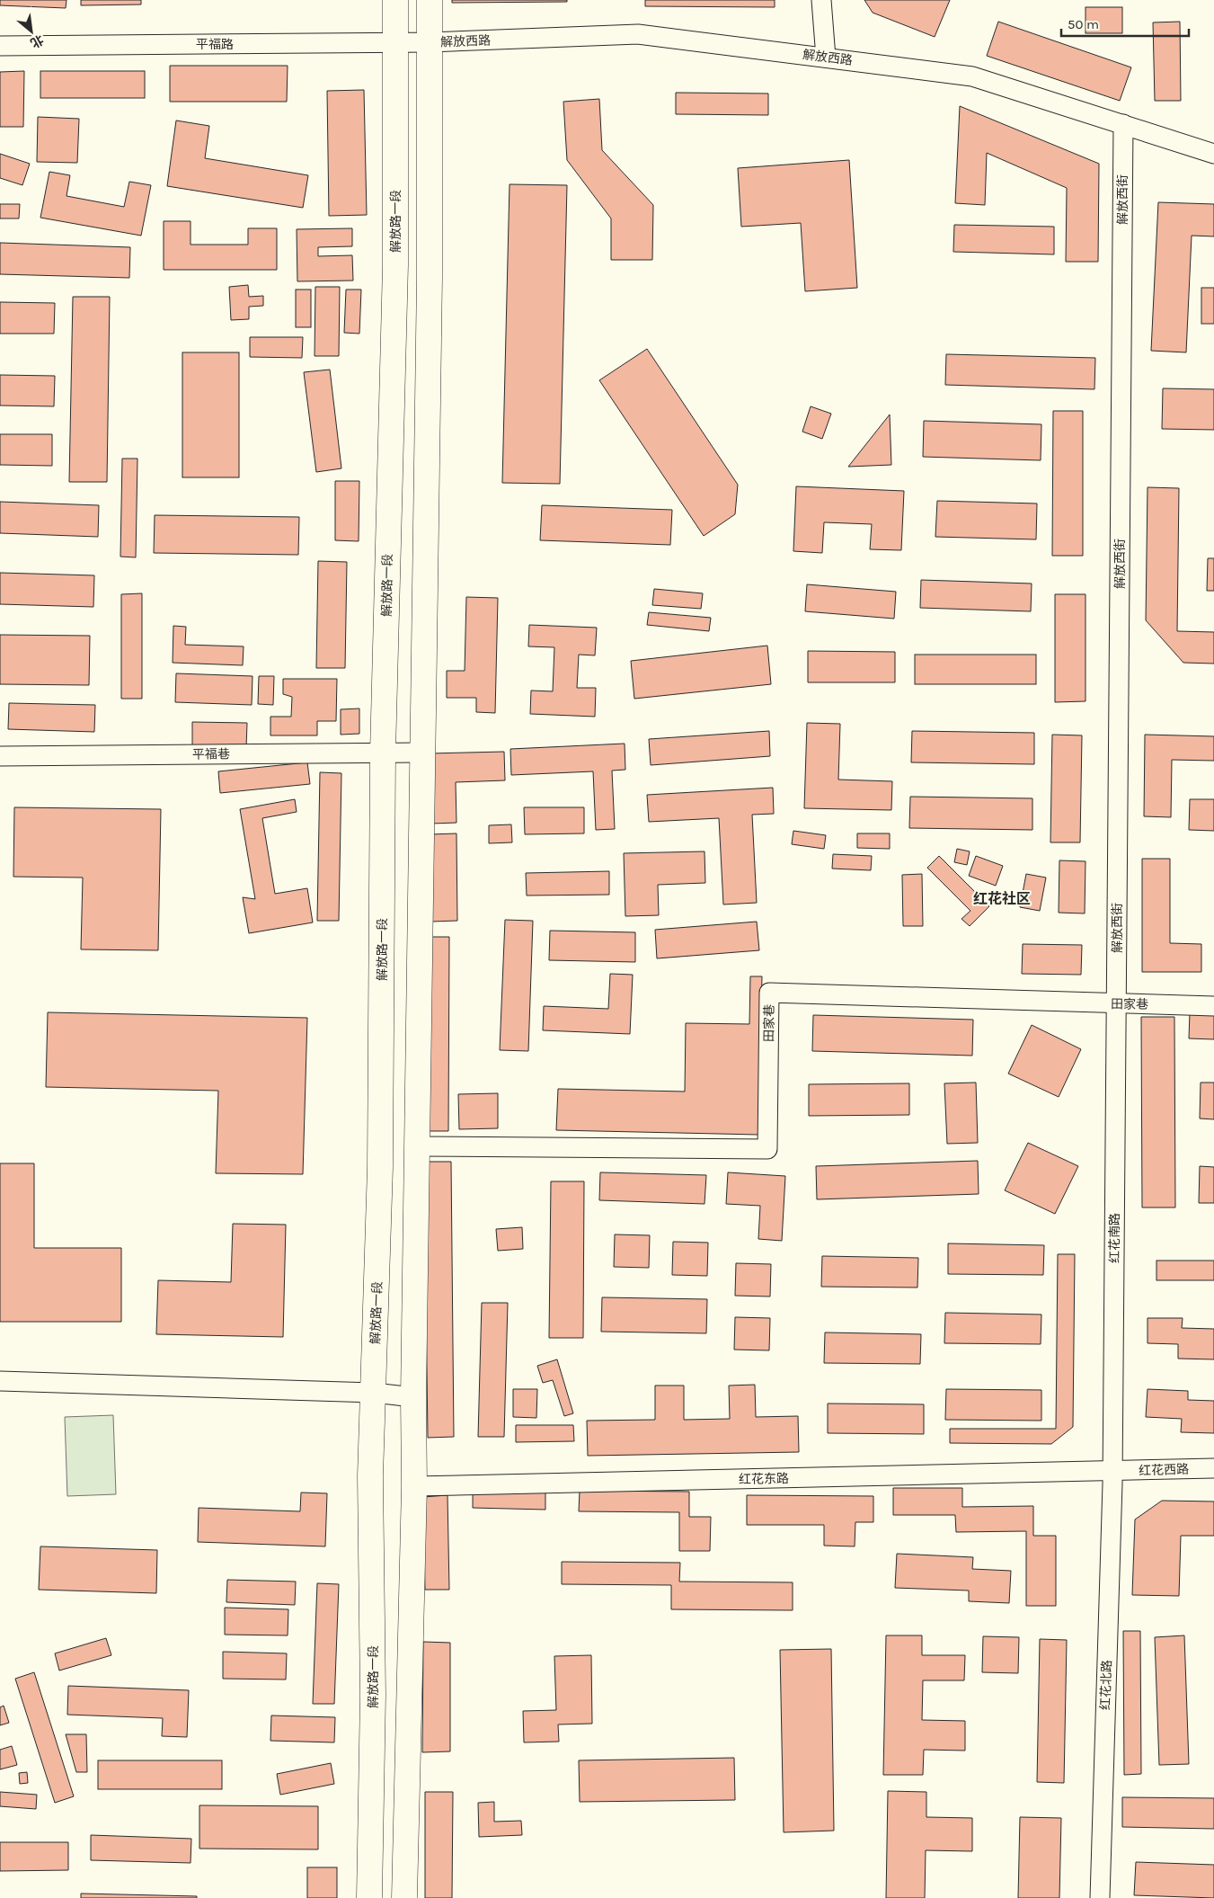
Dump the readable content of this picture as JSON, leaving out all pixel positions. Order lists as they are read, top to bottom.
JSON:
{
  "streets": {
    "main road": ["解放路一段"],
    "street": [
      "解放西路",
      "平福路",
      "解放西街",
      "平福巷",
      "田家巷",
      "红花南路",
      "红花西路",
      "红花东路",
      "红花北路"
    ]
  },
  "crossings": [
    ["解放西路", "平福路"],
    ["解放西路", "解放西街"],
    ["平福路", "解放路一段"],
    ["解放西街", "田家巷"],
    ["解放西街", "红花南路"],
    ["解放路一段", "平福巷"],
    ["田家巷", "红花南路"],
    ["红花南路", "红花西路"],
    ["红花南路", "红花东路"],
    ["红花南路", "红花北路"],
    ["红花西路", "红花东路"],
    ["红花西路", "红花北路"],
    ["红花东路", "红花北路"]
  ],
  "districts": ["红花社区"],
  "scale_bar": "50 m",
  "north": "bottom right"
}
